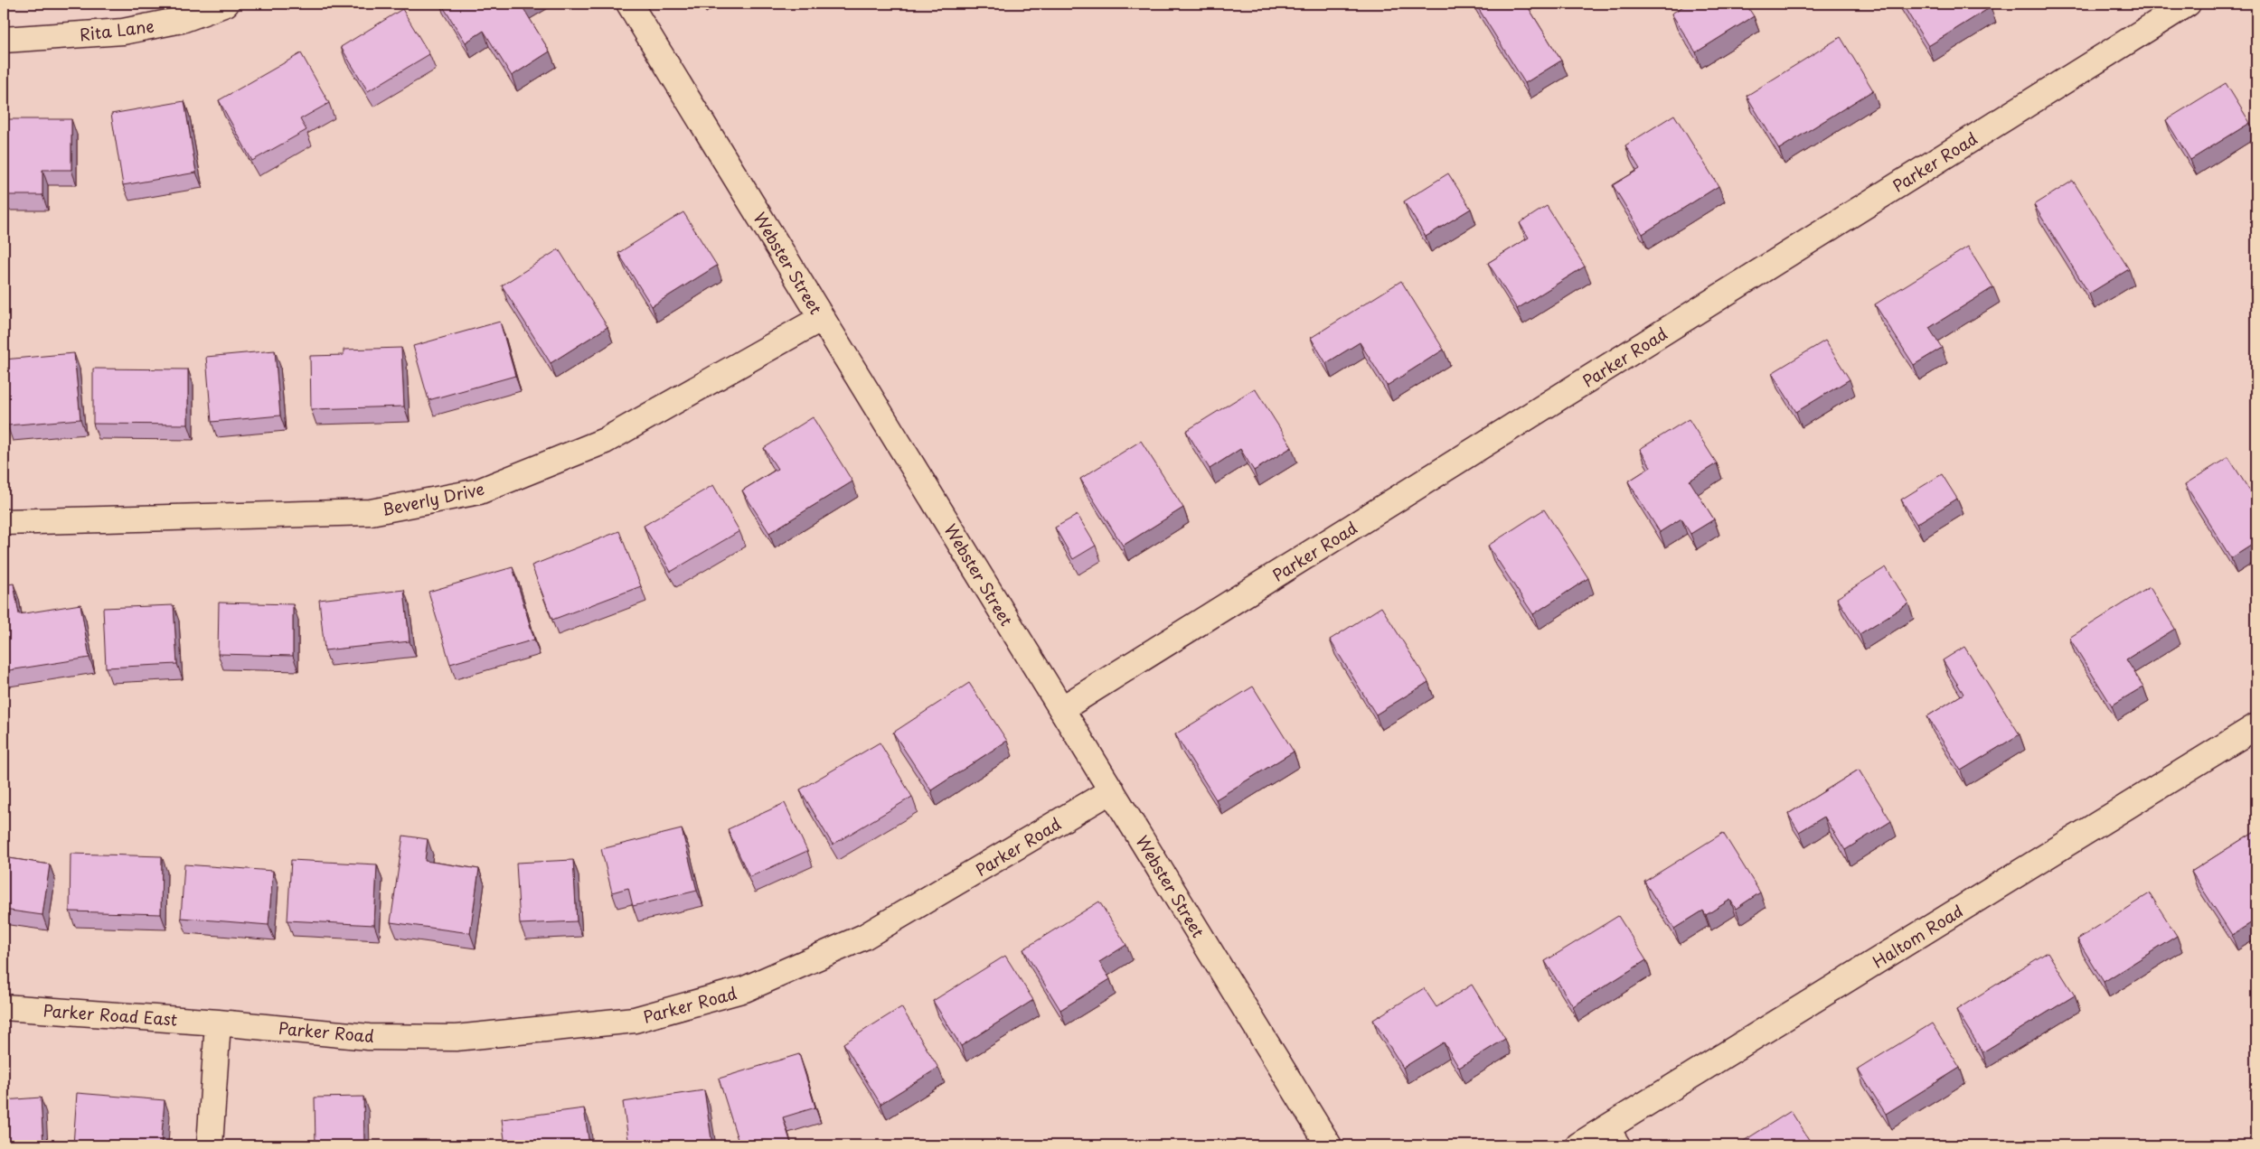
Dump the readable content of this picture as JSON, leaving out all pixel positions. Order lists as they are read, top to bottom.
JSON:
{
  "streets": {
    "street": [
      "Rita Lane",
      "Parker Road",
      "Webster Street",
      "Beverly Drive",
      "Haltom Road",
      "Parker Road East"
    ]
  },
  "crossings": [
    ["Parker Road", "Webster Street"],
    ["Parker Road", "Parker Road East"],
    ["Webster Street", "Beverly Drive"]
  ]
}
